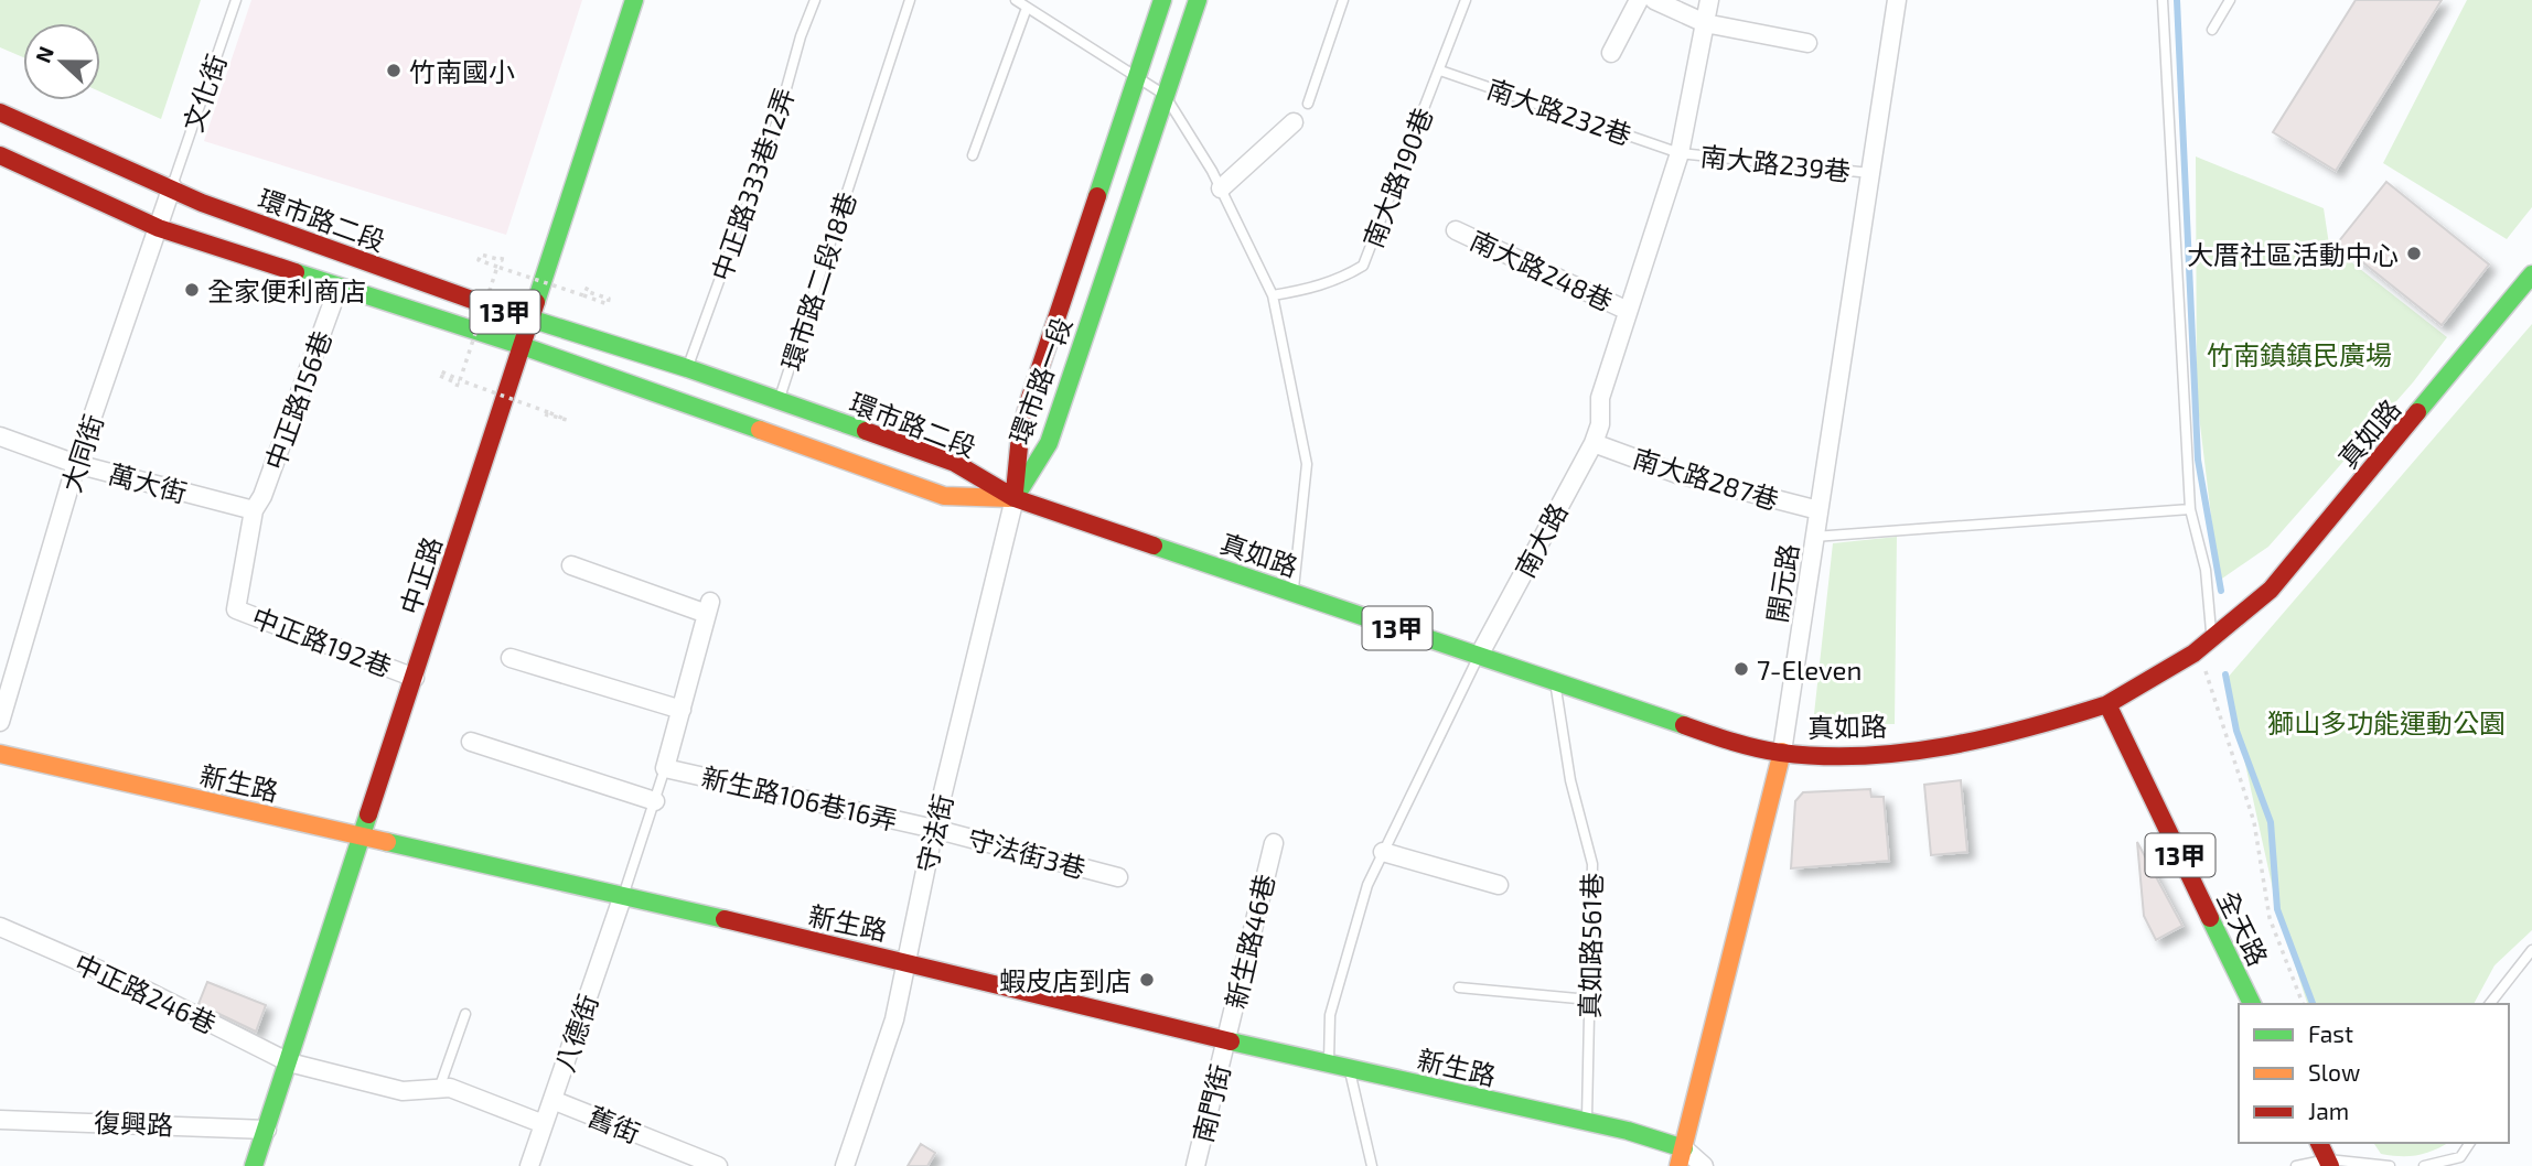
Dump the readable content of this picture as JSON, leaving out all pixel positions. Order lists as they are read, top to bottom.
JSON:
{
  "streets": {
    "main road": [
      "環市路二段",
      "13甲",
      "環市路一段",
      "真如路",
      "中正路",
      "開元路",
      "新生路",
      "全天路"
    ],
    "street": [
      "南大路248巷",
      "中正路156巷",
      "大同街",
      "南大路287巷",
      "萬大街",
      "南大路",
      "中正路192巷",
      "新生路106巷16弄",
      "守法街",
      "守法街3巷",
      "新生路46巷",
      "中正路246巷",
      "八德街",
      "南門街",
      "復興路",
      "舊街"
    ],
    "lane": [
      "文化街",
      "南大路232巷",
      "南大路239巷",
      "南大路190巷",
      "中正路333巷12弄",
      "環市路二段18巷",
      "真如路561巷"
    ]
  },
  "crossings": [
    ["文化街", "環市路二段"],
    ["文化街", "大同街"],
    ["南大路232巷", "南大路239巷"],
    ["南大路232巷", "南大路190巷"],
    ["南大路232巷", "南大路"],
    ["南大路239巷", "南大路"],
    ["南大路239巷", "開元路"],
    ["中正路333巷12弄", "環市路二段"],
    ["環市路二段", "環市路二段18巷"],
    ["環市路二段", "環市路一段"],
    ["環市路二段", "中正路156巷"],
    ["環市路二段", "真如路"],
    ["環市路二段", "大同街"],
    ["環市路二段", "中正路"],
    ["環市路二段", "守法街"],
    ["南大路248巷", "南大路"],
    ["環市路一段", "真如路"],
    ["環市路一段", "守法街"],
    ["中正路156巷", "萬大街"],
    ["中正路156巷", "中正路192巷"],
    ["真如路", "南大路"],
    ["真如路", "開元路"],
    ["真如路", "守法街"],
    ["真如路", "全天路"],
    ["真如路", "真如路561巷"],
    ["大同街", "萬大街"],
    ["南大路287巷", "南大路"],
    ["南大路287巷", "開元路"],
    ["萬大街", "中正路192巷"],
    ["南大路", "新生路"],
    ["中正路", "中正路192巷"],
    ["中正路", "新生路"],
    ["中正路", "中正路246巷"],
    ["中正路", "復興路"],
    ["開元路", "新生路"],
    ["新生路", "守法街"],
    ["新生路", "新生路46巷"],
    ["新生路", "真如路561巷"],
    ["新生路", "八德街"],
    ["新生路", "南門街"],
    ["新生路106巷16弄", "守法街"],
    ["新生路106巷16弄", "守法街3巷"],
    ["守法街", "守法街3巷"],
    ["新生路46巷", "南門街"],
    ["中正路246巷", "八德街"],
    ["八德街", "舊街"]
  ],
  "parks": ["竹南鎮鎮民廣場", "獅山多功能運動公園"],
  "places": [
    "竹南國小",
    "大厝社區活動中心",
    "全家便利商店",
    "7-Eleven",
    "蝦皮店到店"
  ],
  "legend": ["Fast", "Slow", "Jam"],
  "north": "left"
}
